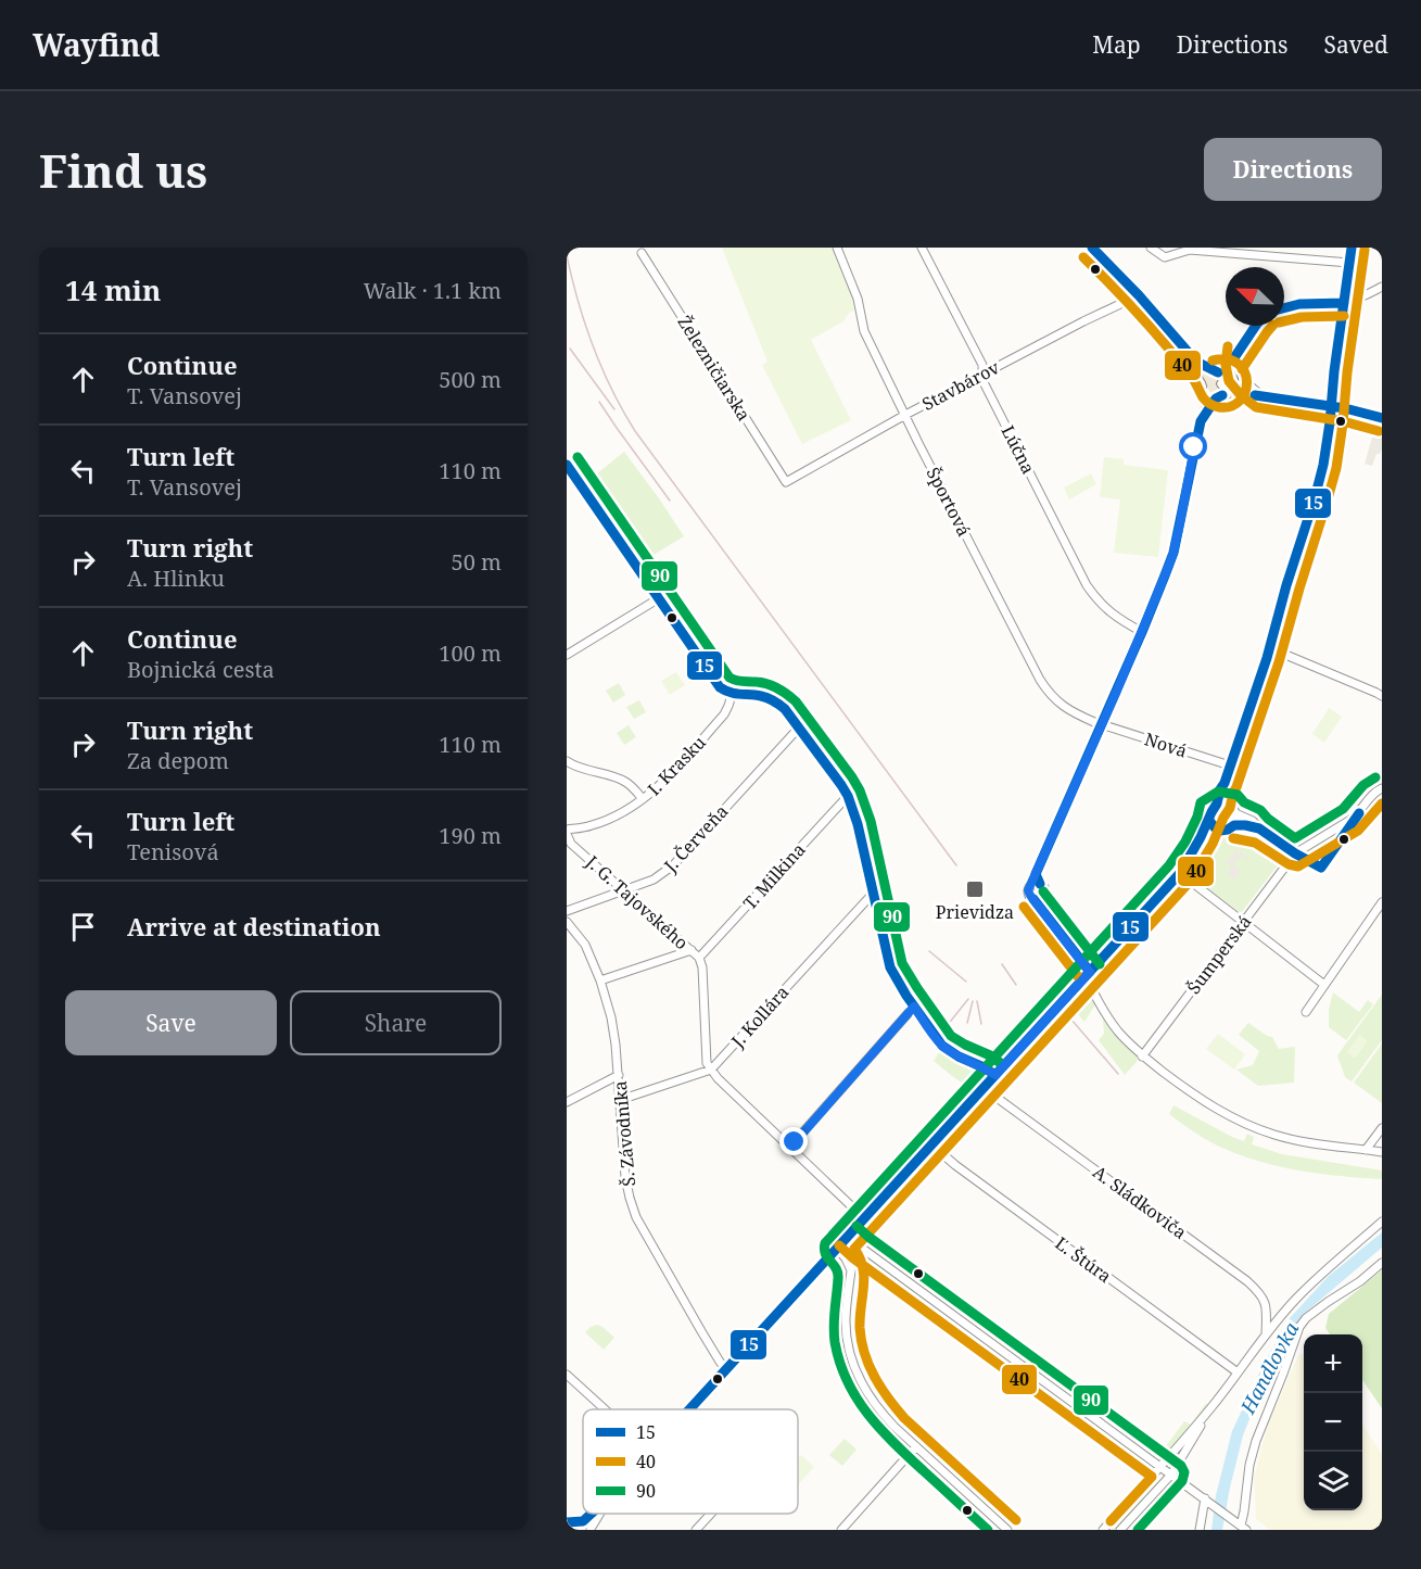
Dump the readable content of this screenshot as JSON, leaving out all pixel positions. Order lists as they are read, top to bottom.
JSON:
{
  "streets": {
    "street": [
      "Železničiarska",
      "Stavbárov",
      "Lúčna",
      "Športová",
      "Nová",
      "I. Krasku",
      "J. Červeňa",
      "T. Milkina",
      "J. G. Tajovského",
      "Šumperská",
      "J. Kollára",
      "Š. Závodníka",
      "A. Sládkoviča",
      "Ľ. Štúra"
    ]
  },
  "crossings": [
    ["Železničiarska", "Stavbárov"],
    ["Stavbárov", "Lúčna"],
    ["Stavbárov", "Športová"],
    ["Športová", "Nová"],
    ["I. Krasku", "J. G. Tajovského"],
    ["J. Červeňa", "J. G. Tajovského"],
    ["T. Milkina", "J. G. Tajovského"],
    ["J. G. Tajovského", "J. Kollára"],
    ["J. Kollára", "Š. Závodníka"]
  ],
  "water": ["Handlovka"],
  "places": {
    "transit": ["Prievidza"]
  },
  "lines": ["transit line 15", "transit line 40", "transit line 90"],
  "legend": ["15", "40", "90"],
  "north": "top left",
  "page": {
    "header": "Wayfind",
    "nav": ["Map", "Directions", "Saved"],
    "buttons": [
      "Directions",
      ["Save", "Share"]
    ],
    "title": "Find us",
    "heading": ["14 min", "Walk · 1.1 km"],
    "list": [
      ["Continue", "T. Vansovej", "500 m"],
      ["Turn left", "T. Vansovej", "110 m"],
      ["Turn right", "A. Hlinku", "50 m"],
      ["Continue", "Bojnická cesta", "100 m"],
      ["Turn right", "Za depom", "110 m"],
      ["Turn left", "Tenisová", "190 m"],
      "Arrive at destination"
    ],
    "map_buttons": ["+", "−"]
  }
}
